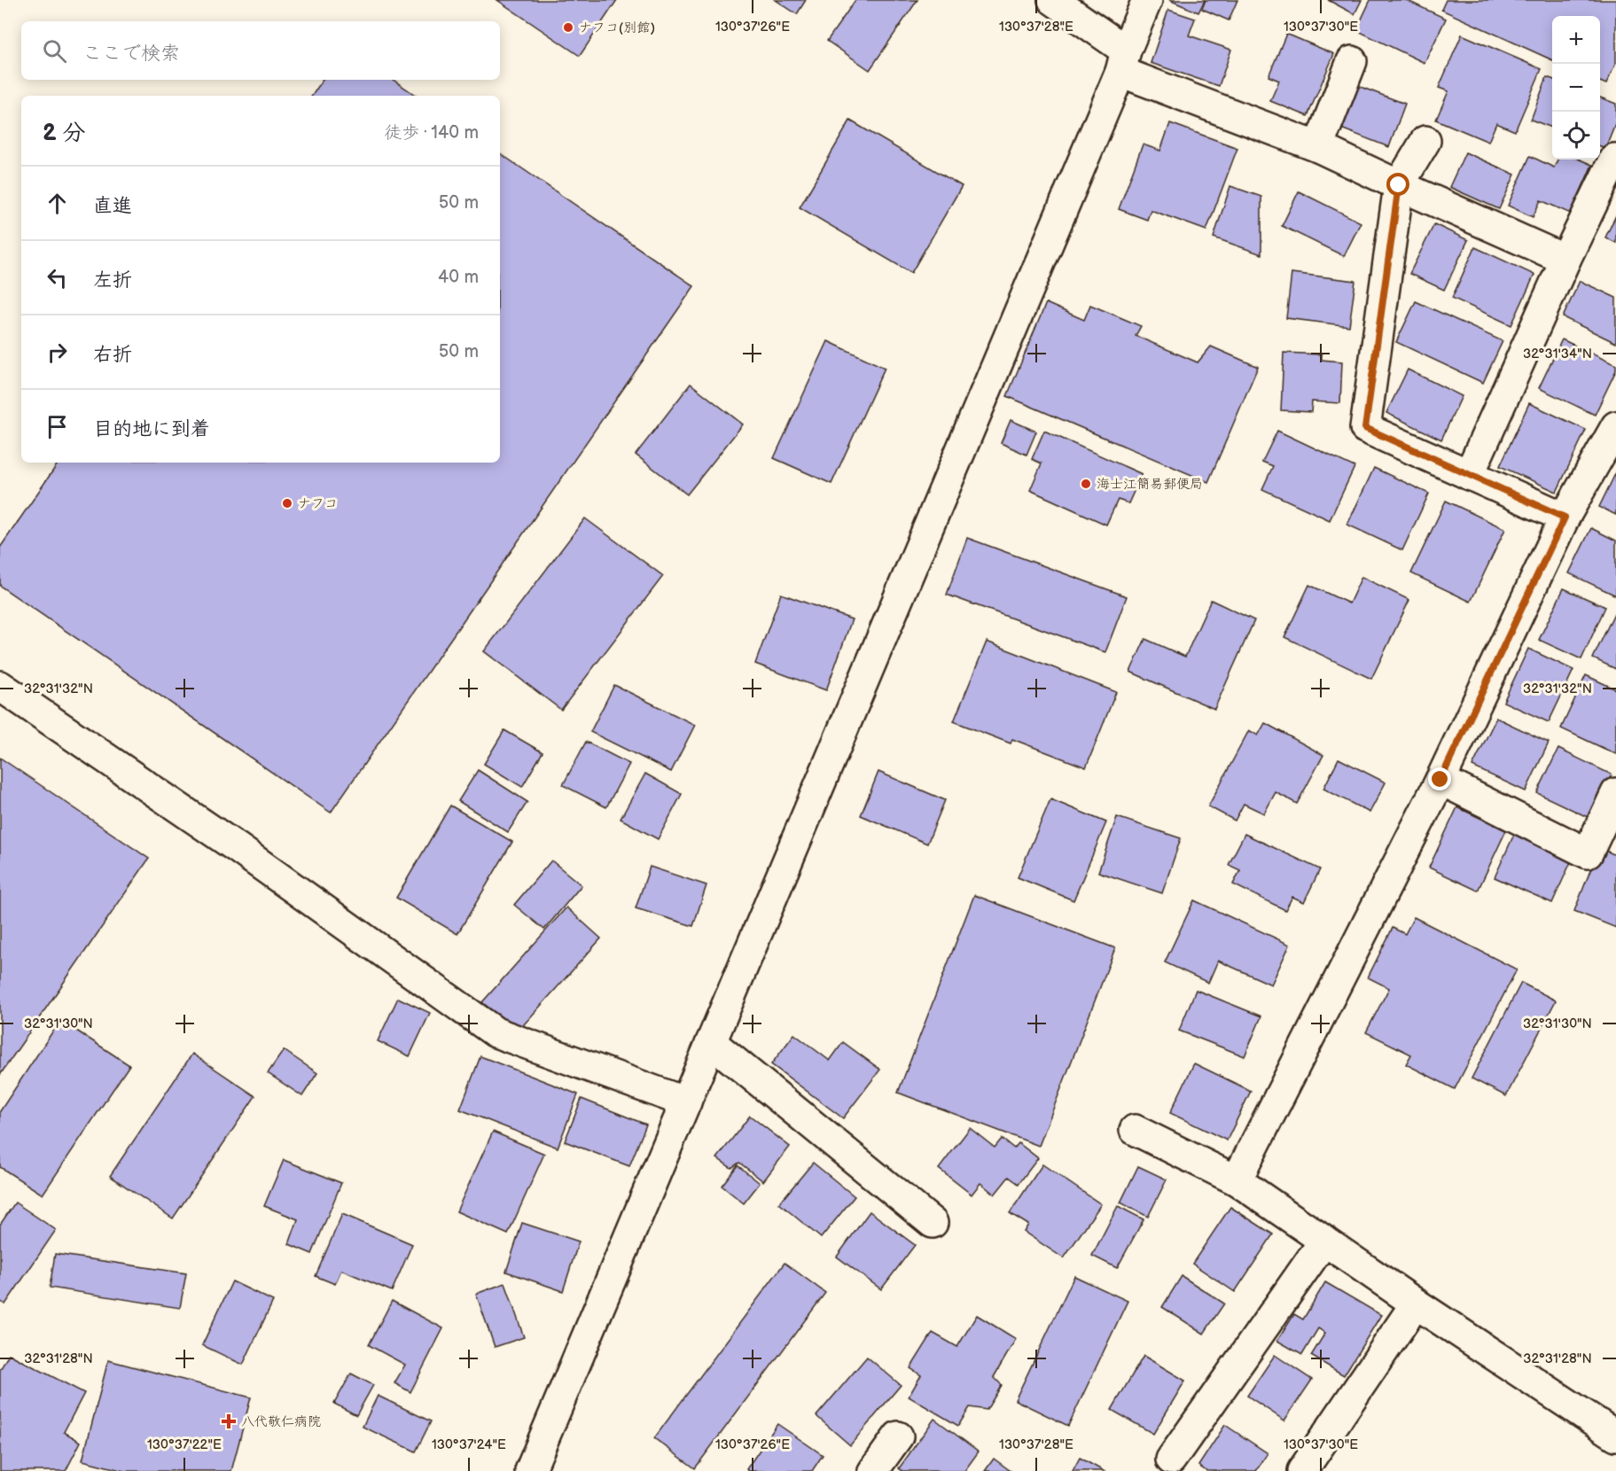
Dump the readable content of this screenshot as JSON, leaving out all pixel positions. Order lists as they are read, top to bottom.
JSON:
{
  "places": {
    "other": ["ナフコ(別館)", "海士江簡易郵便局", "ナフコ"],
    "health": ["八代敬仁病院"]
  },
  "page": {
    "map_buttons": ["+", "−"],
    "search": "ここで検索",
    "heading": ["2 分", "徒歩 · 140 m"],
    "list": [
      ["直進", "50 m"],
      ["左折", "40 m"],
      ["右折", "50 m"],
      "目的地に到着"
    ]
  },
  "coordinates": [
    "130°37'26\"E",
    "130°37'28\"E",
    "130°37'30\"E",
    "32°31'34\"N",
    "32°31'32\"N",
    "32°31'30\"N",
    "32°31'28\"N",
    "130°37'22\"E",
    "130°37'24\"E"
  ]
}
